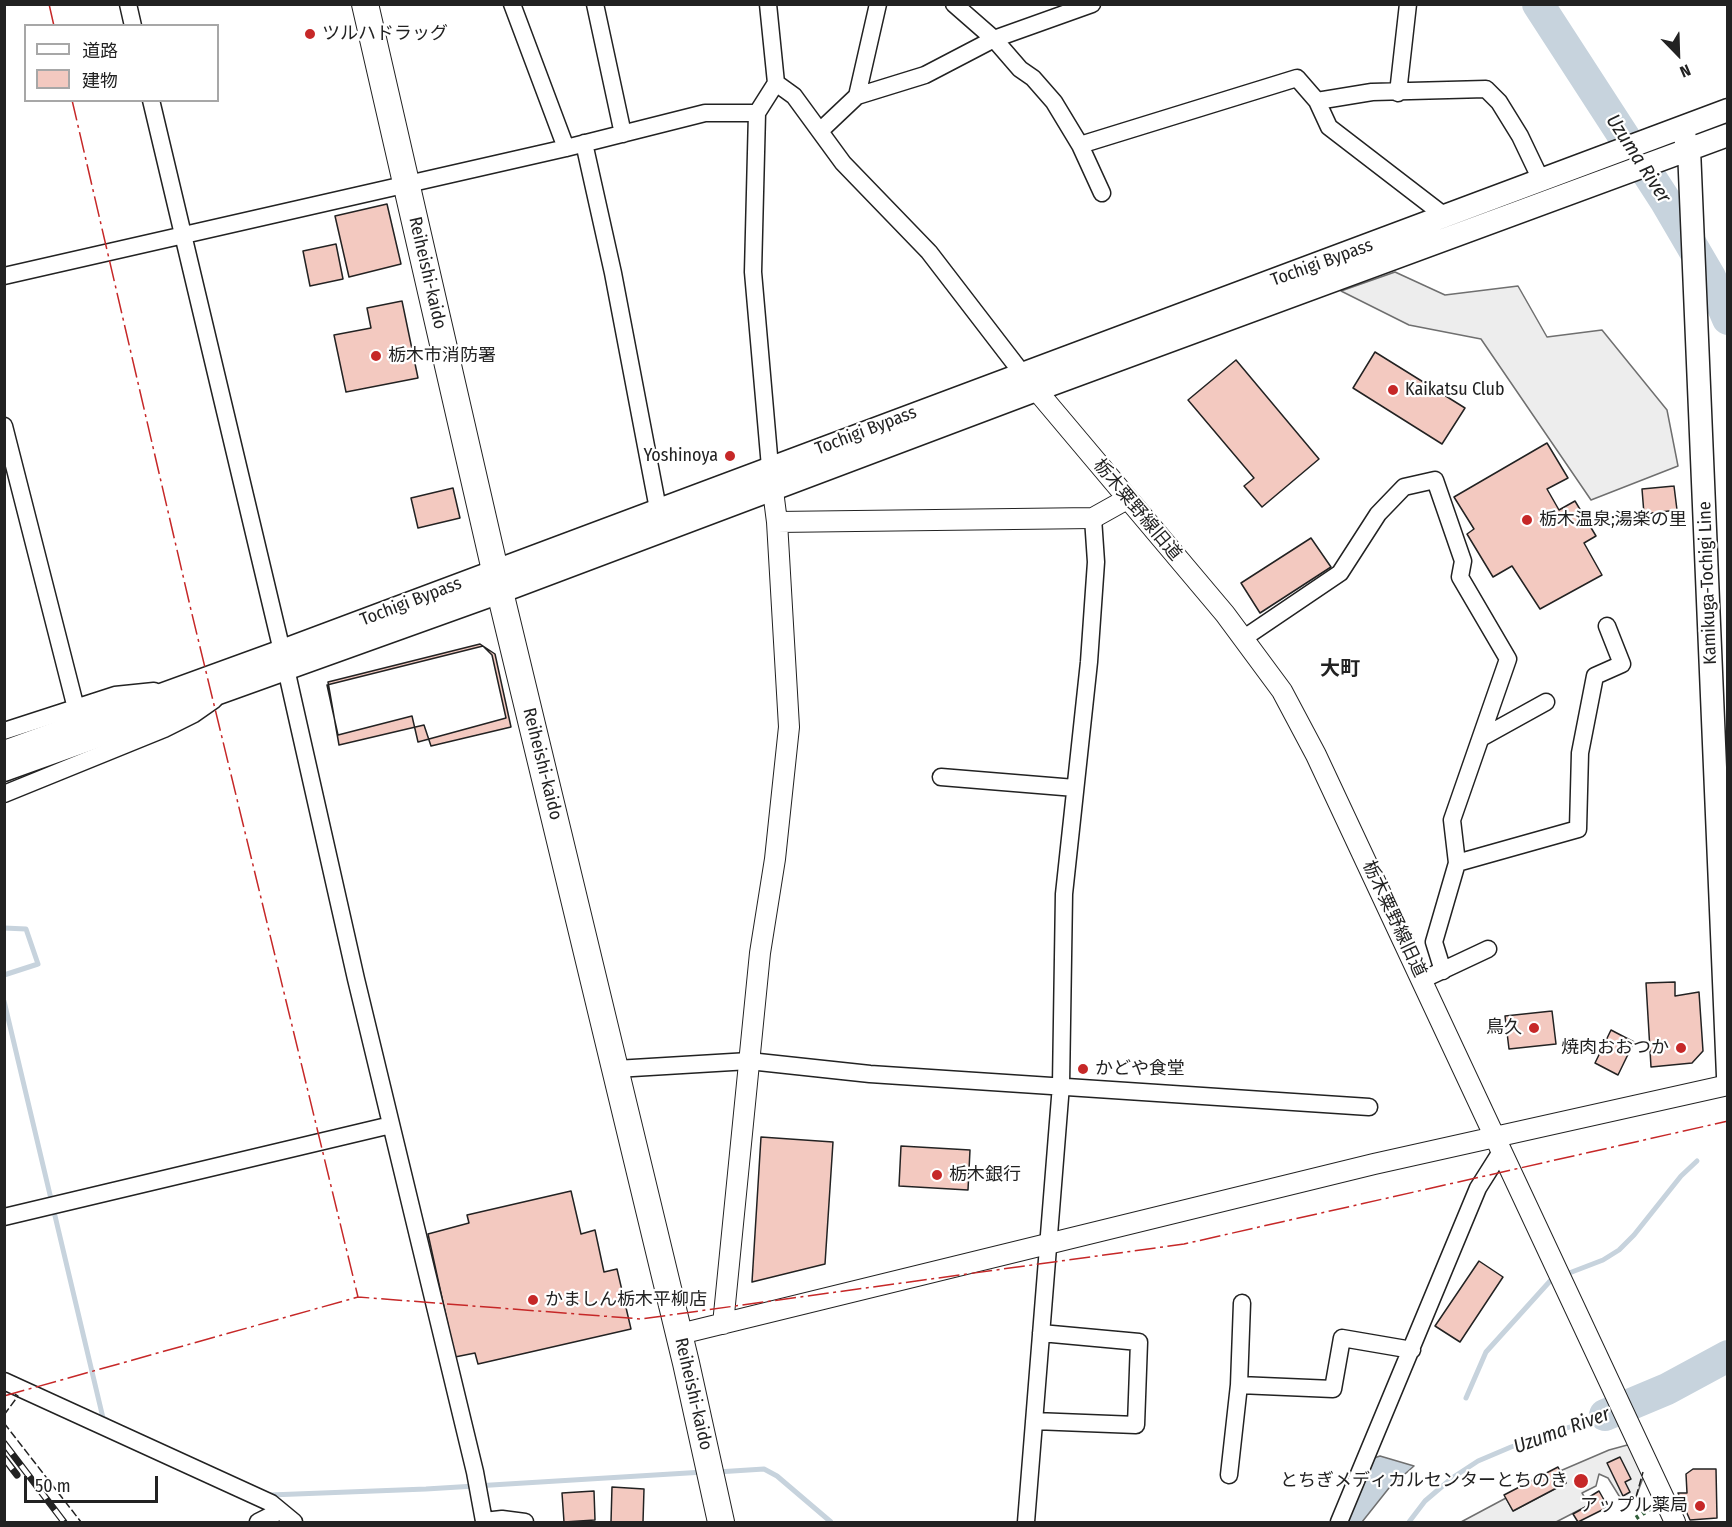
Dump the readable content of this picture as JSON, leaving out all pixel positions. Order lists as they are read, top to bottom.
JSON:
{
  "streets": {
    "main road": ["Tochigi Bypass", "Reiheishi-kaido", "Kamikuga-Tochigi Line"],
    "street": ["栃木粟野線旧道"]
  },
  "crossings": [
    ["Tochigi Bypass", "Reiheishi-kaido"],
    ["Tochigi Bypass", "栃木粟野線旧道"],
    ["Tochigi Bypass", "Kamikuga-Tochigi Line"]
  ],
  "districts": ["大町"],
  "water": ["Uzuma River"],
  "places": [
    "ツルハドラッグ",
    "栃木市消防署",
    "Kaikatsu Club",
    "Yoshinoya",
    "栃木温泉;湯楽の里",
    "鳥久",
    "焼肉おおつか",
    "かどや食堂",
    "栃木銀行",
    "かましん栃木平柳店",
    "とちぎメディカルセンターとちのき",
    "アップル薬局"
  ],
  "legend": ["道路", "建物"],
  "scale_bar": "50 m",
  "north": "bottom right"
}
